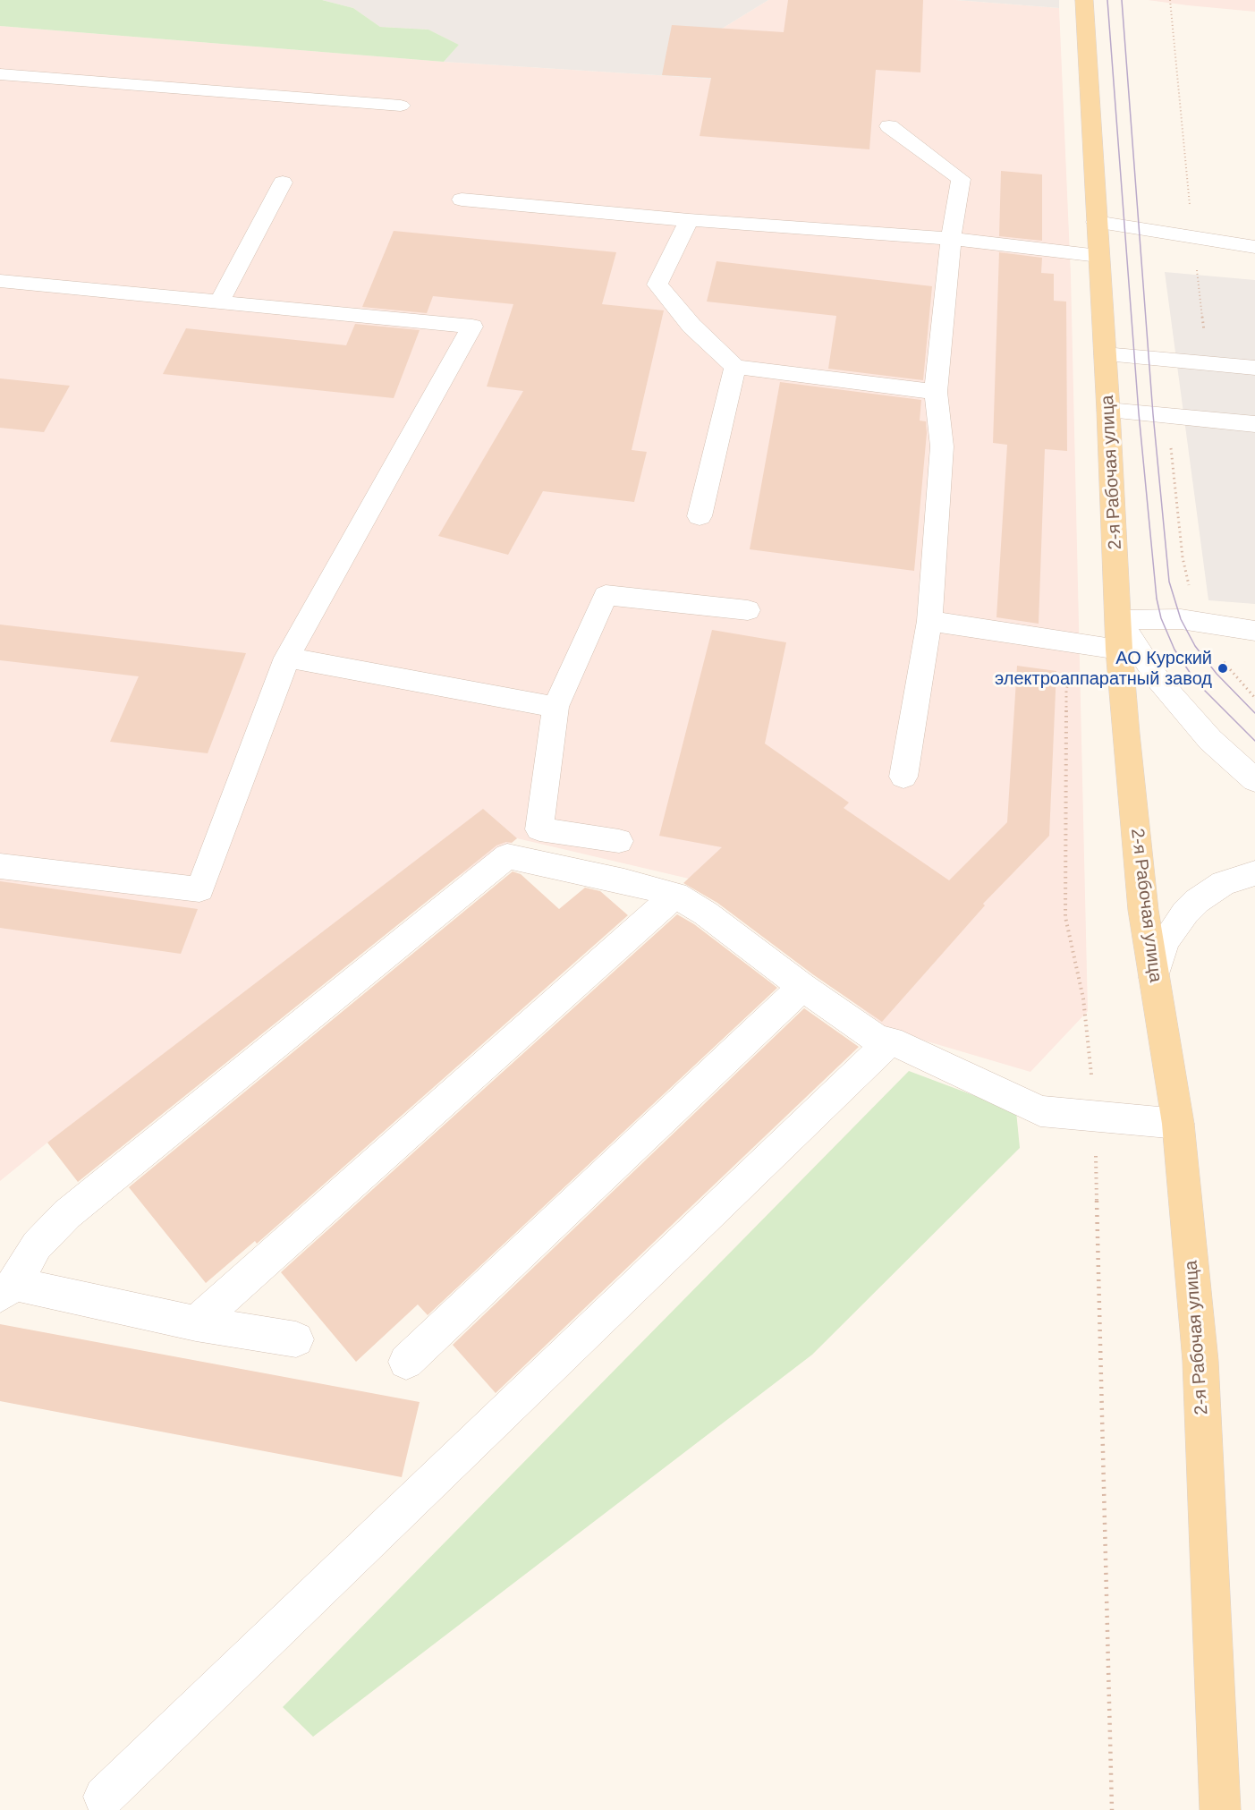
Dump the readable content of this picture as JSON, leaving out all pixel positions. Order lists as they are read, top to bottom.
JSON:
{
  "streets": {
    "main road": ["2-я Рабочая улица"]
  },
  "places": ["АО Курский электроаппаратный завод"]
}
